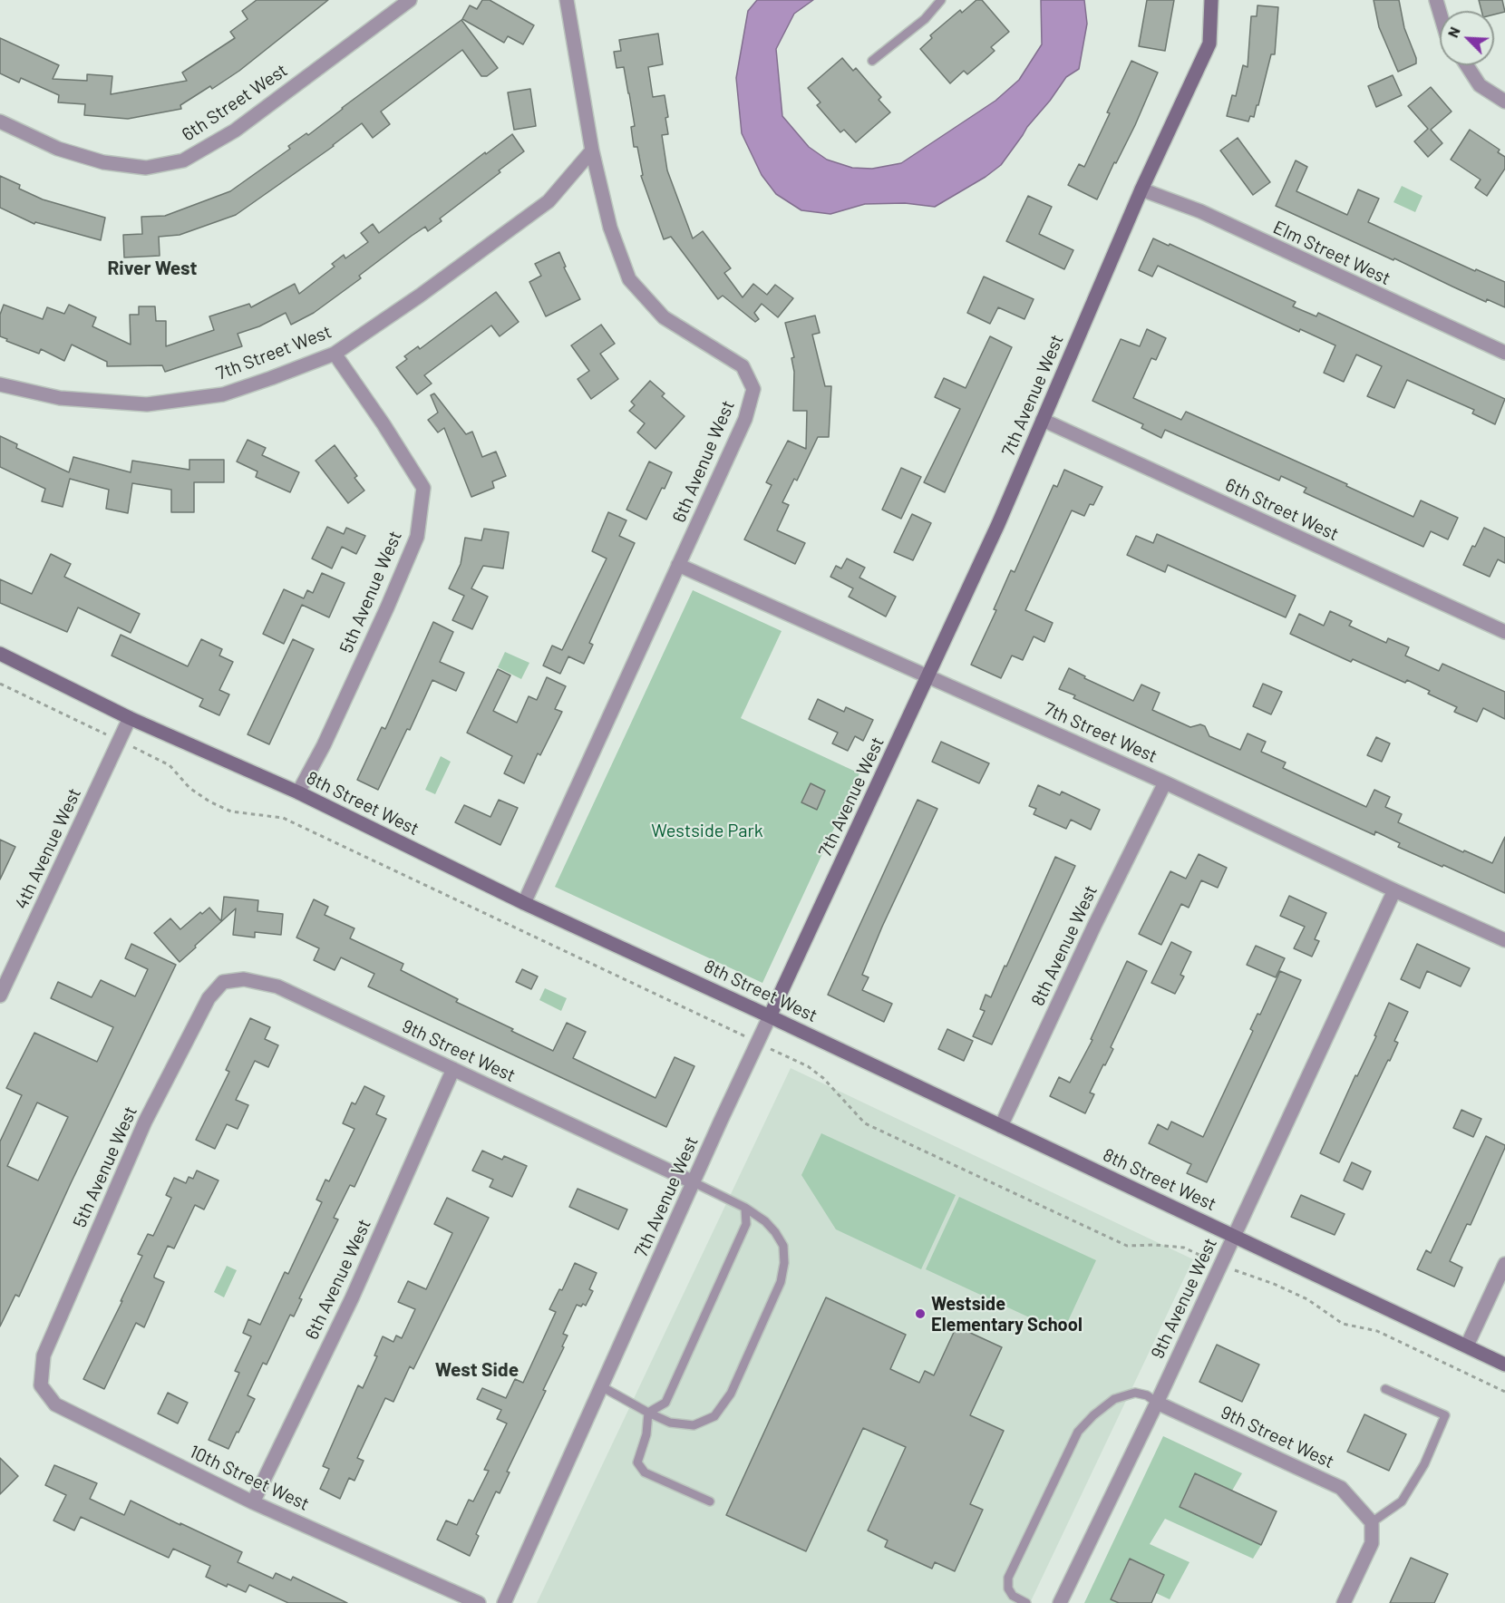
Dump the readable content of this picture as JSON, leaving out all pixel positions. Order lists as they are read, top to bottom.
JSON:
{
  "streets": {
    "street": [
      "6th Street West",
      "Elm Street West",
      "7th Street West",
      "7th Avenue West",
      "6th Avenue West",
      "5th Avenue West",
      "8th Street West",
      "4th Avenue West",
      "8th Avenue West",
      "9th Street West",
      "9th Avenue West",
      "10th Street West"
    ]
  },
  "crossings": [
    ["6th Street West", "7th Avenue West"],
    ["Elm Street West", "7th Avenue West"],
    ["7th Street West", "7th Avenue West"],
    ["7th Street West", "6th Avenue West"],
    ["7th Street West", "5th Avenue West"],
    ["7th Street West", "8th Avenue West"],
    ["7th Street West", "9th Avenue West"],
    ["7th Avenue West", "8th Street West"],
    ["7th Avenue West", "9th Street West"],
    ["6th Avenue West", "8th Street West"],
    ["6th Avenue West", "9th Street West"],
    ["6th Avenue West", "10th Street West"],
    ["5th Avenue West", "8th Street West"],
    ["5th Avenue West", "9th Street West"],
    ["5th Avenue West", "10th Street West"],
    ["8th Street West", "4th Avenue West"],
    ["8th Street West", "8th Avenue West"],
    ["8th Street West", "9th Avenue West"],
    ["9th Street West", "9th Avenue West"]
  ],
  "districts": ["River West", "West Side"],
  "parks": ["Westside Park"],
  "places": ["Westside Elementary School"],
  "north": "top left"
}
